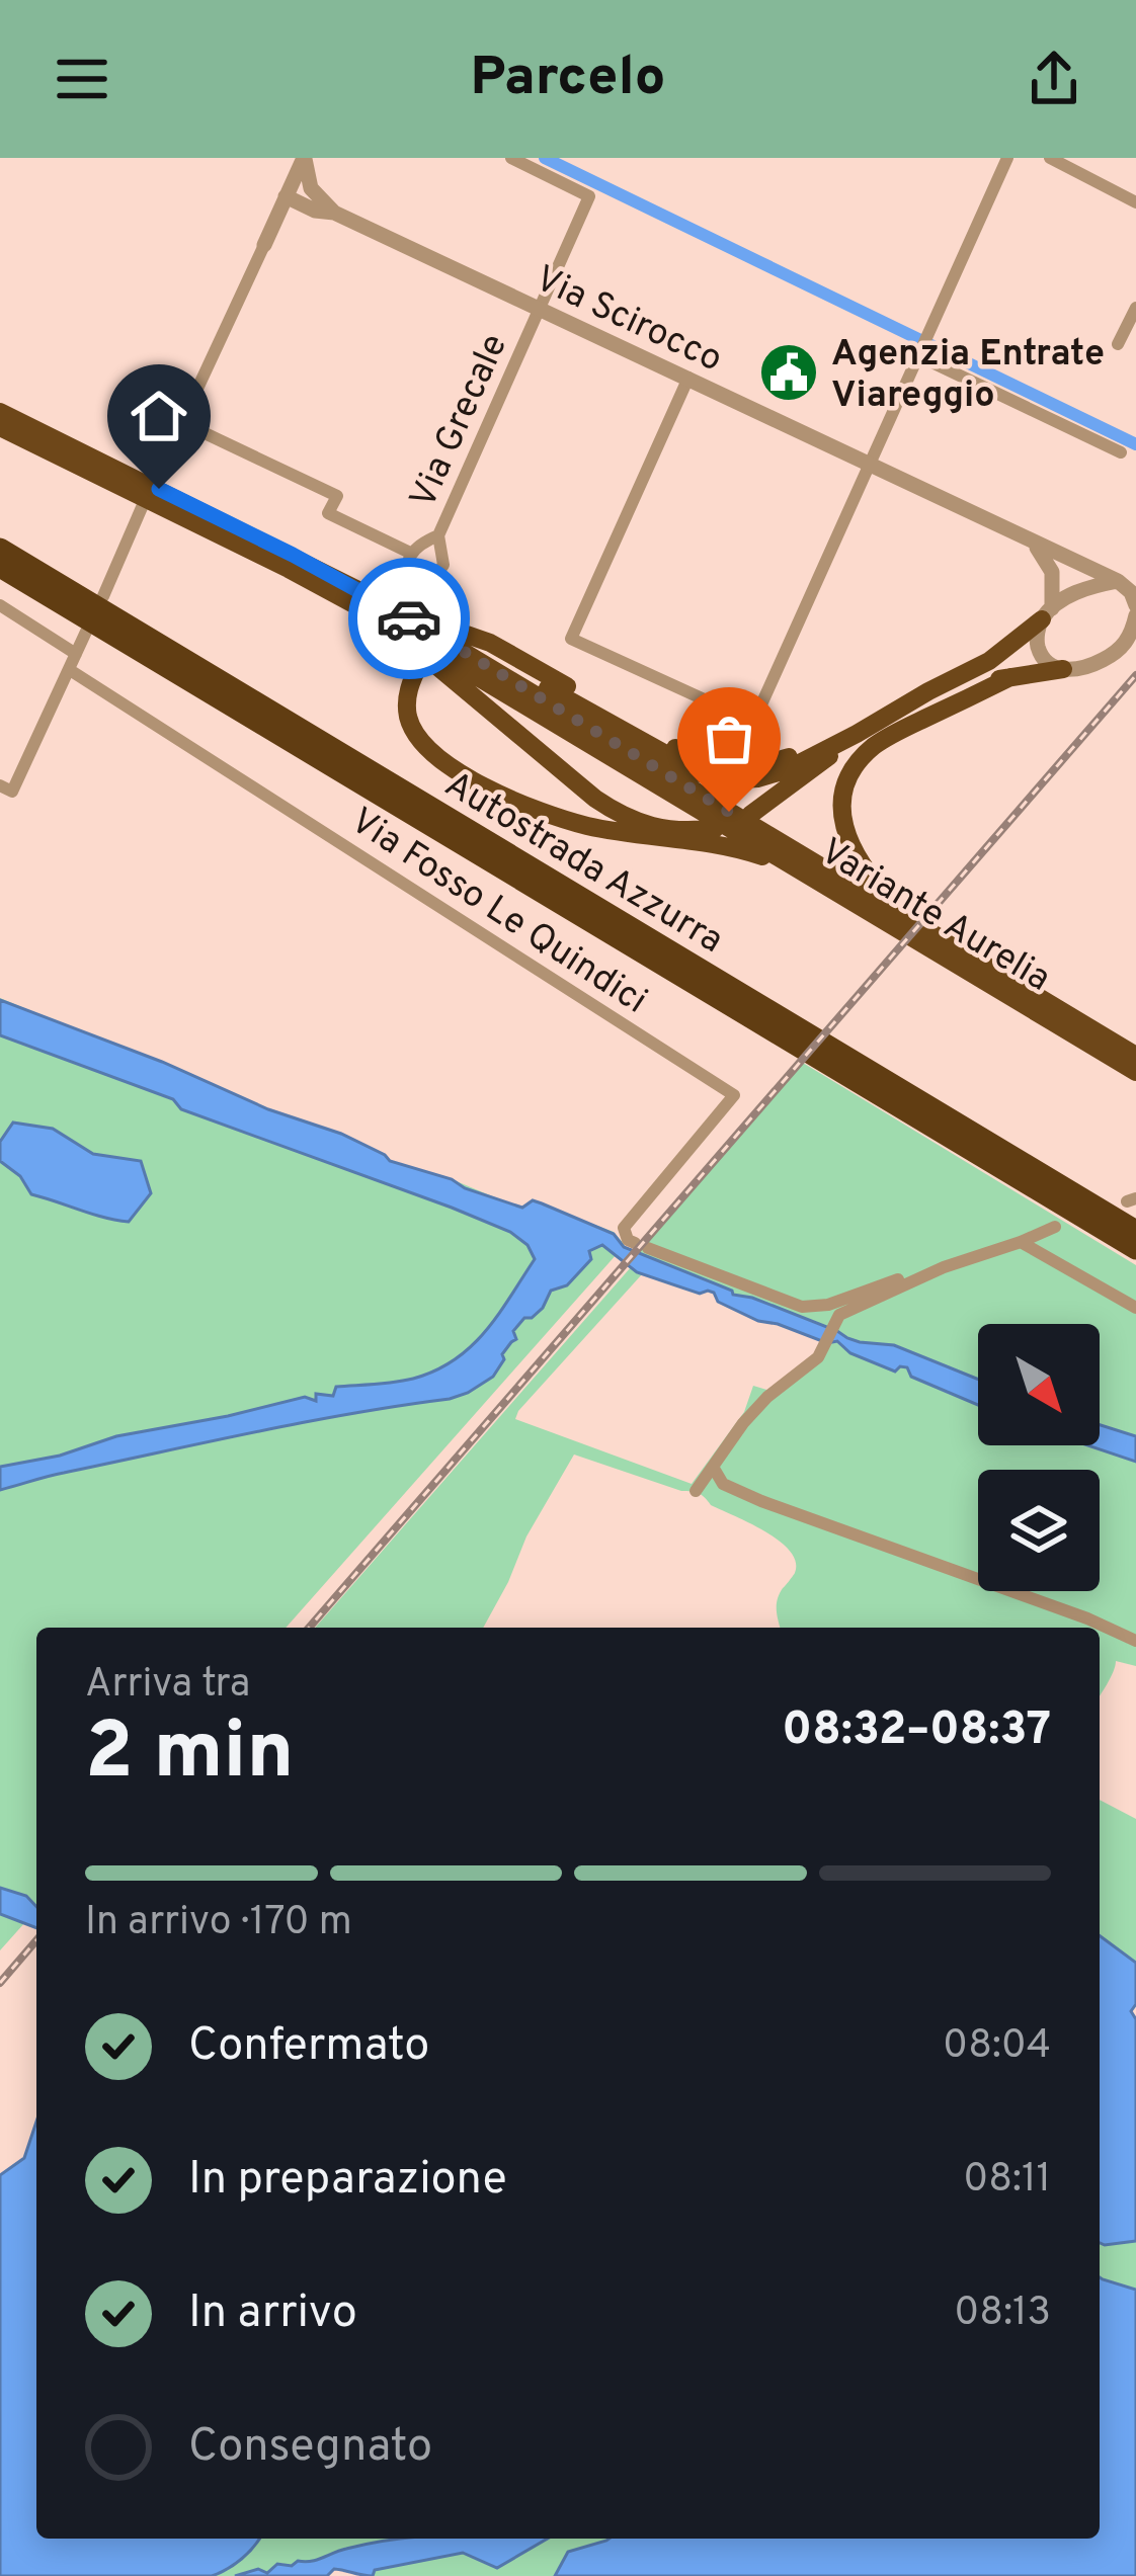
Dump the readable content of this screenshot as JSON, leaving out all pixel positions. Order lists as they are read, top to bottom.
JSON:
{
  "streets": {
    "highway": ["Autostrada Azzurra", "Variante Aurelia"],
    "street": ["Via Scirocco", "Via Grecale", "Via Fosso Le Quindici"]
  },
  "crossings": [
    ["Via Scirocco", "Via Grecale"]
  ],
  "places": {
    "public building": ["Agenzia Entrate Viareggio"]
  },
  "north": "bottom right",
  "page": {
    "header": "Parcelo",
    "heading": ["2 min", "Arriva tra", "08:32–08:37"],
    "bar": "In arrivo · 170 m",
    "list": [
      ["Confermato", "08:04"],
      ["In preparazione", "08:11"],
      ["In arrivo", "08:13"],
      "Consegnato"
    ]
  }
}
